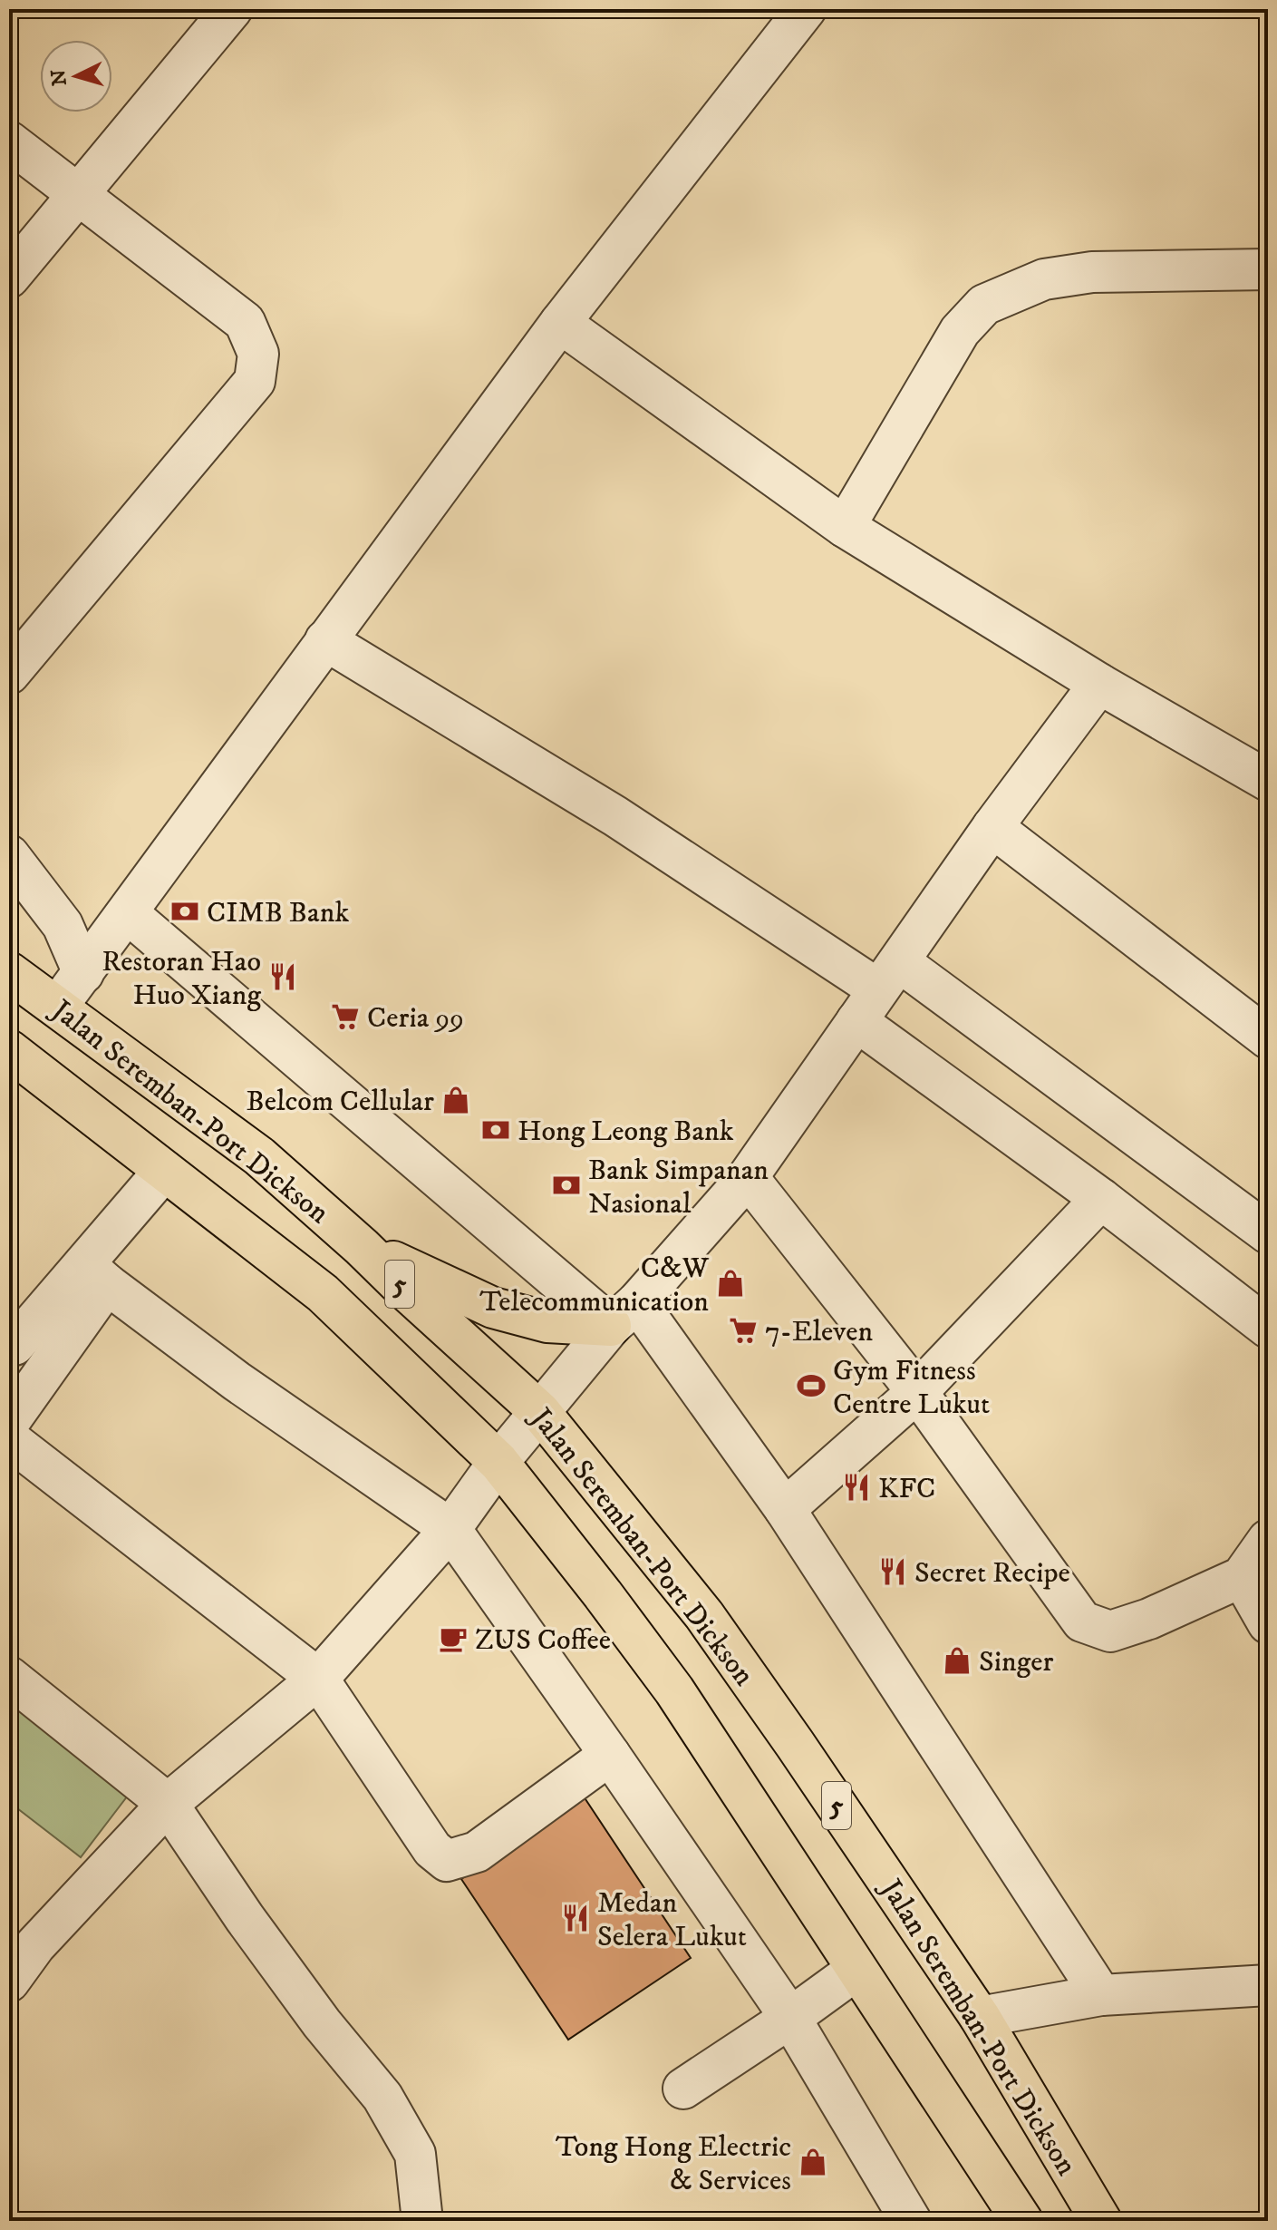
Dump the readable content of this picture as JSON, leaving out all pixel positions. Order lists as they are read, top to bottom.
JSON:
{
  "streets": {
    "highway": ["Jalan Seremban-Port Dickson", "5"]
  },
  "places": {
    "bank": ["CIMB Bank", "Hong Leong Bank", "Bank Simpanan Nasional"],
    "restaurant": [
      "Restoran Hao Huo Xiang",
      "KFC",
      "Secret Recipe",
      "Medan Selera Lukut"
    ],
    "supermarket": ["Ceria 99", "7-Eleven"],
    "shop": [
      "Belcom Cellular",
      "C&W Telecommunication",
      "Singer",
      "Tong Hong Electric & Services"
    ],
    "sports": ["Gym Fitness Centre Lukut"],
    "cafe": ["ZUS Coffee"]
  },
  "north": "left"
}
